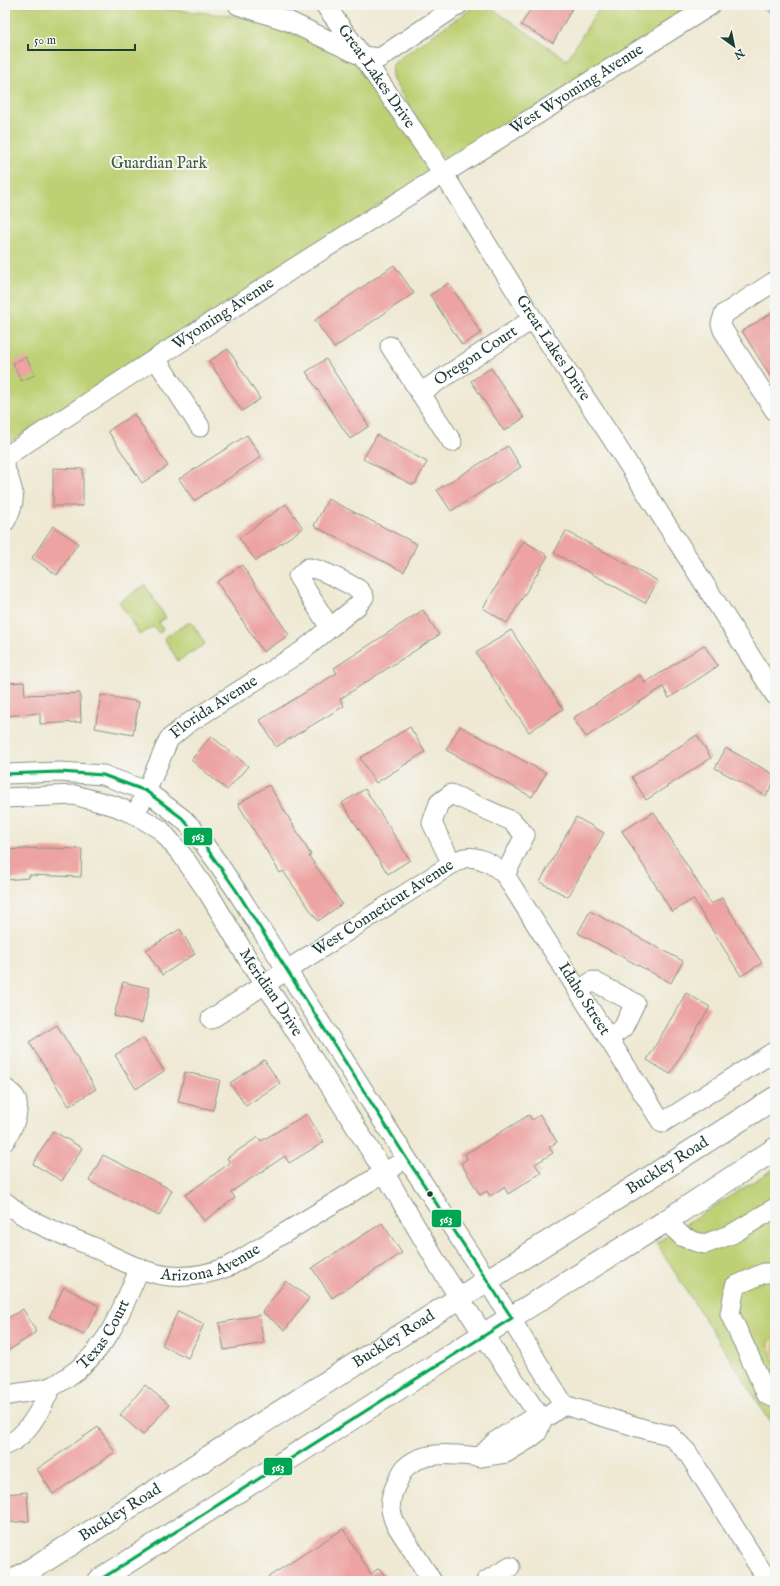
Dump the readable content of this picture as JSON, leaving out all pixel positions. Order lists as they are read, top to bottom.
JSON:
{
  "streets": {
    "highway": ["Buckley Road"],
    "street": [
      "Great Lakes Drive",
      "West Wyoming Avenue",
      "Wyoming Avenue",
      "Oregon Court",
      "Florida Avenue",
      "West Conneticut Avenue",
      "Meridian Drive",
      "Idaho Street",
      "Arizona Avenue",
      "Texas Court"
    ]
  },
  "crossings": [
    ["Great Lakes Drive", "West Wyoming Avenue"],
    ["Great Lakes Drive", "Wyoming Avenue"],
    ["Great Lakes Drive", "Oregon Court"],
    ["West Wyoming Avenue", "Wyoming Avenue"],
    ["Florida Avenue", "Meridian Drive"],
    ["West Conneticut Avenue", "Meridian Drive"],
    ["West Conneticut Avenue", "Idaho Street"],
    ["Meridian Drive", "Buckley Road"],
    ["Meridian Drive", "Arizona Avenue"],
    ["Arizona Avenue", "Texas Court"]
  ],
  "parks": ["Guardian Park"],
  "lines": ["transit line 563"],
  "scale_bar": "50 m",
  "north": "bottom right"
}
